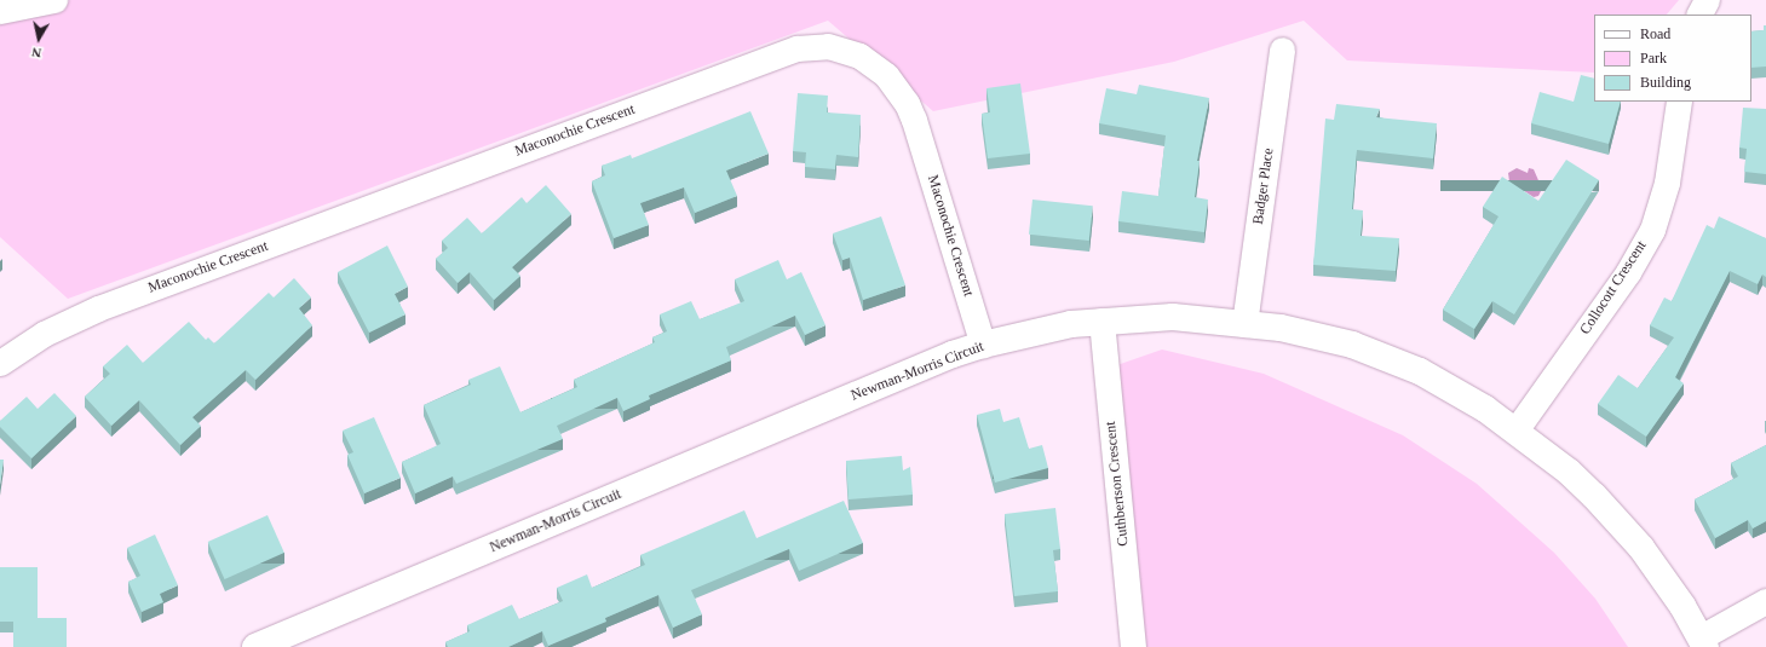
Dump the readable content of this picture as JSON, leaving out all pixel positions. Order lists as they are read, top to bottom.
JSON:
{
  "streets": {
    "street": [
      "Maconochie Crescent",
      "Badger Place",
      "Collocott Crescent",
      "Newman-Morris Circuit",
      "Cuthbertson Crescent"
    ]
  },
  "crossings": [
    ["Maconochie Crescent", "Newman-Morris Circuit"],
    ["Badger Place", "Newman-Morris Circuit"],
    ["Collocott Crescent", "Newman-Morris Circuit"],
    ["Newman-Morris Circuit", "Cuthbertson Crescent"]
  ],
  "legend": ["Road", "Park", "Building"],
  "north": "bottom"
}
